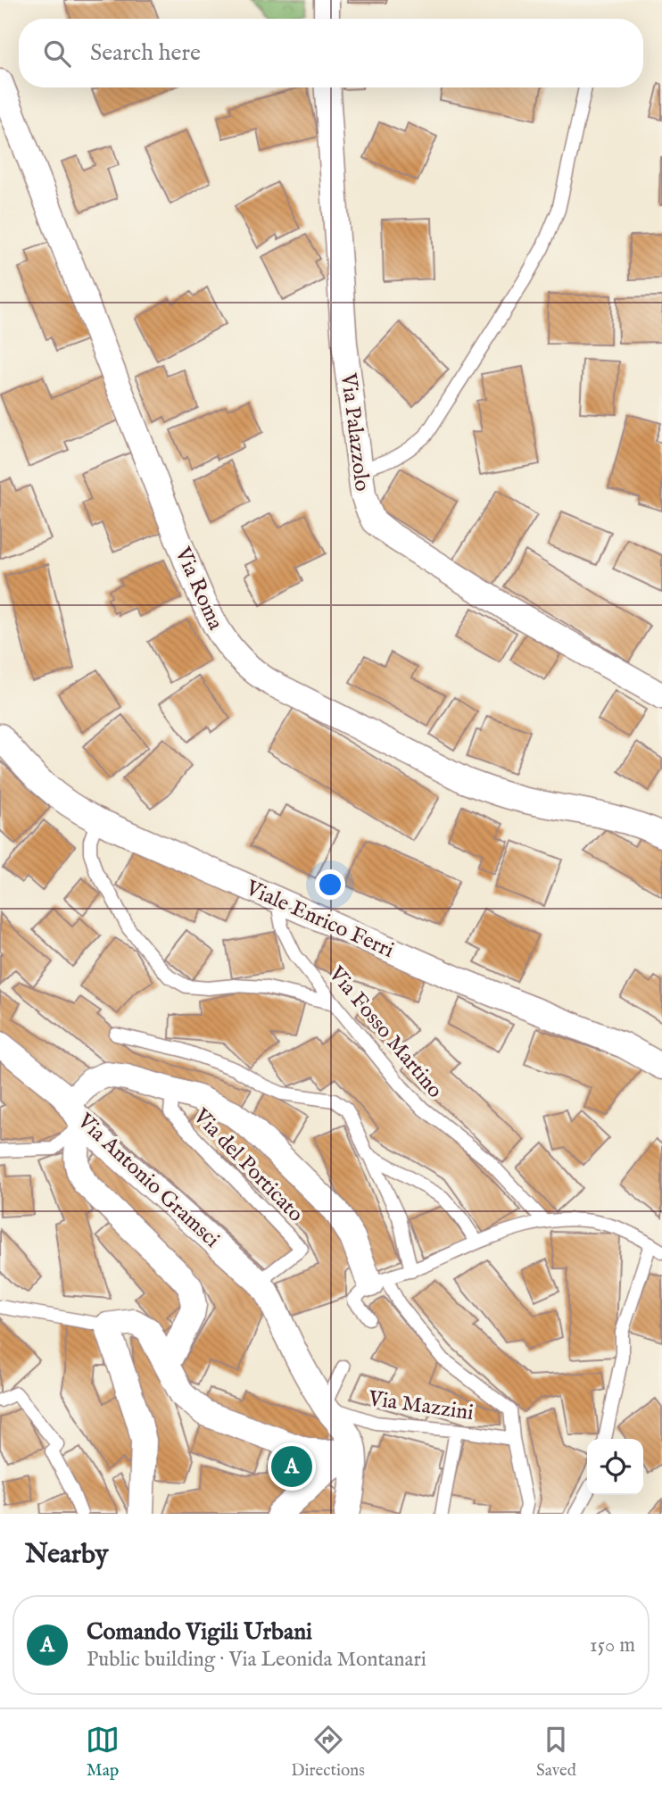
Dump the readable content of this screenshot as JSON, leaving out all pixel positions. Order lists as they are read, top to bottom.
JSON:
{
  "streets": {
    "street": [
      "Via Palazzolo",
      "Via Roma",
      "Viale Enrico Ferri",
      "Via Antonio Gramsci"
    ],
    "lane": ["Via Fosso Martino", "Via del Porticato", "Via Mazzini"]
  },
  "crossings": [
    ["Viale Enrico Ferri", "Via Fosso Martino"],
    ["Via del Porticato", "Via Antonio Gramsci"],
    ["Via Antonio Gramsci", "Via Mazzini"]
  ],
  "page": {
    "search": "Search here",
    "pins": "A",
    "heading": "Nearby",
    "list": [
      {
        "mark": "A",
        "name": "Comando Vigili Urbani",
        "note": "Public building · Via Leonida Montanari",
        "value": "150 m"
      }
    ],
    "nav": ["Map", "Directions", "Saved"]
  }
}
